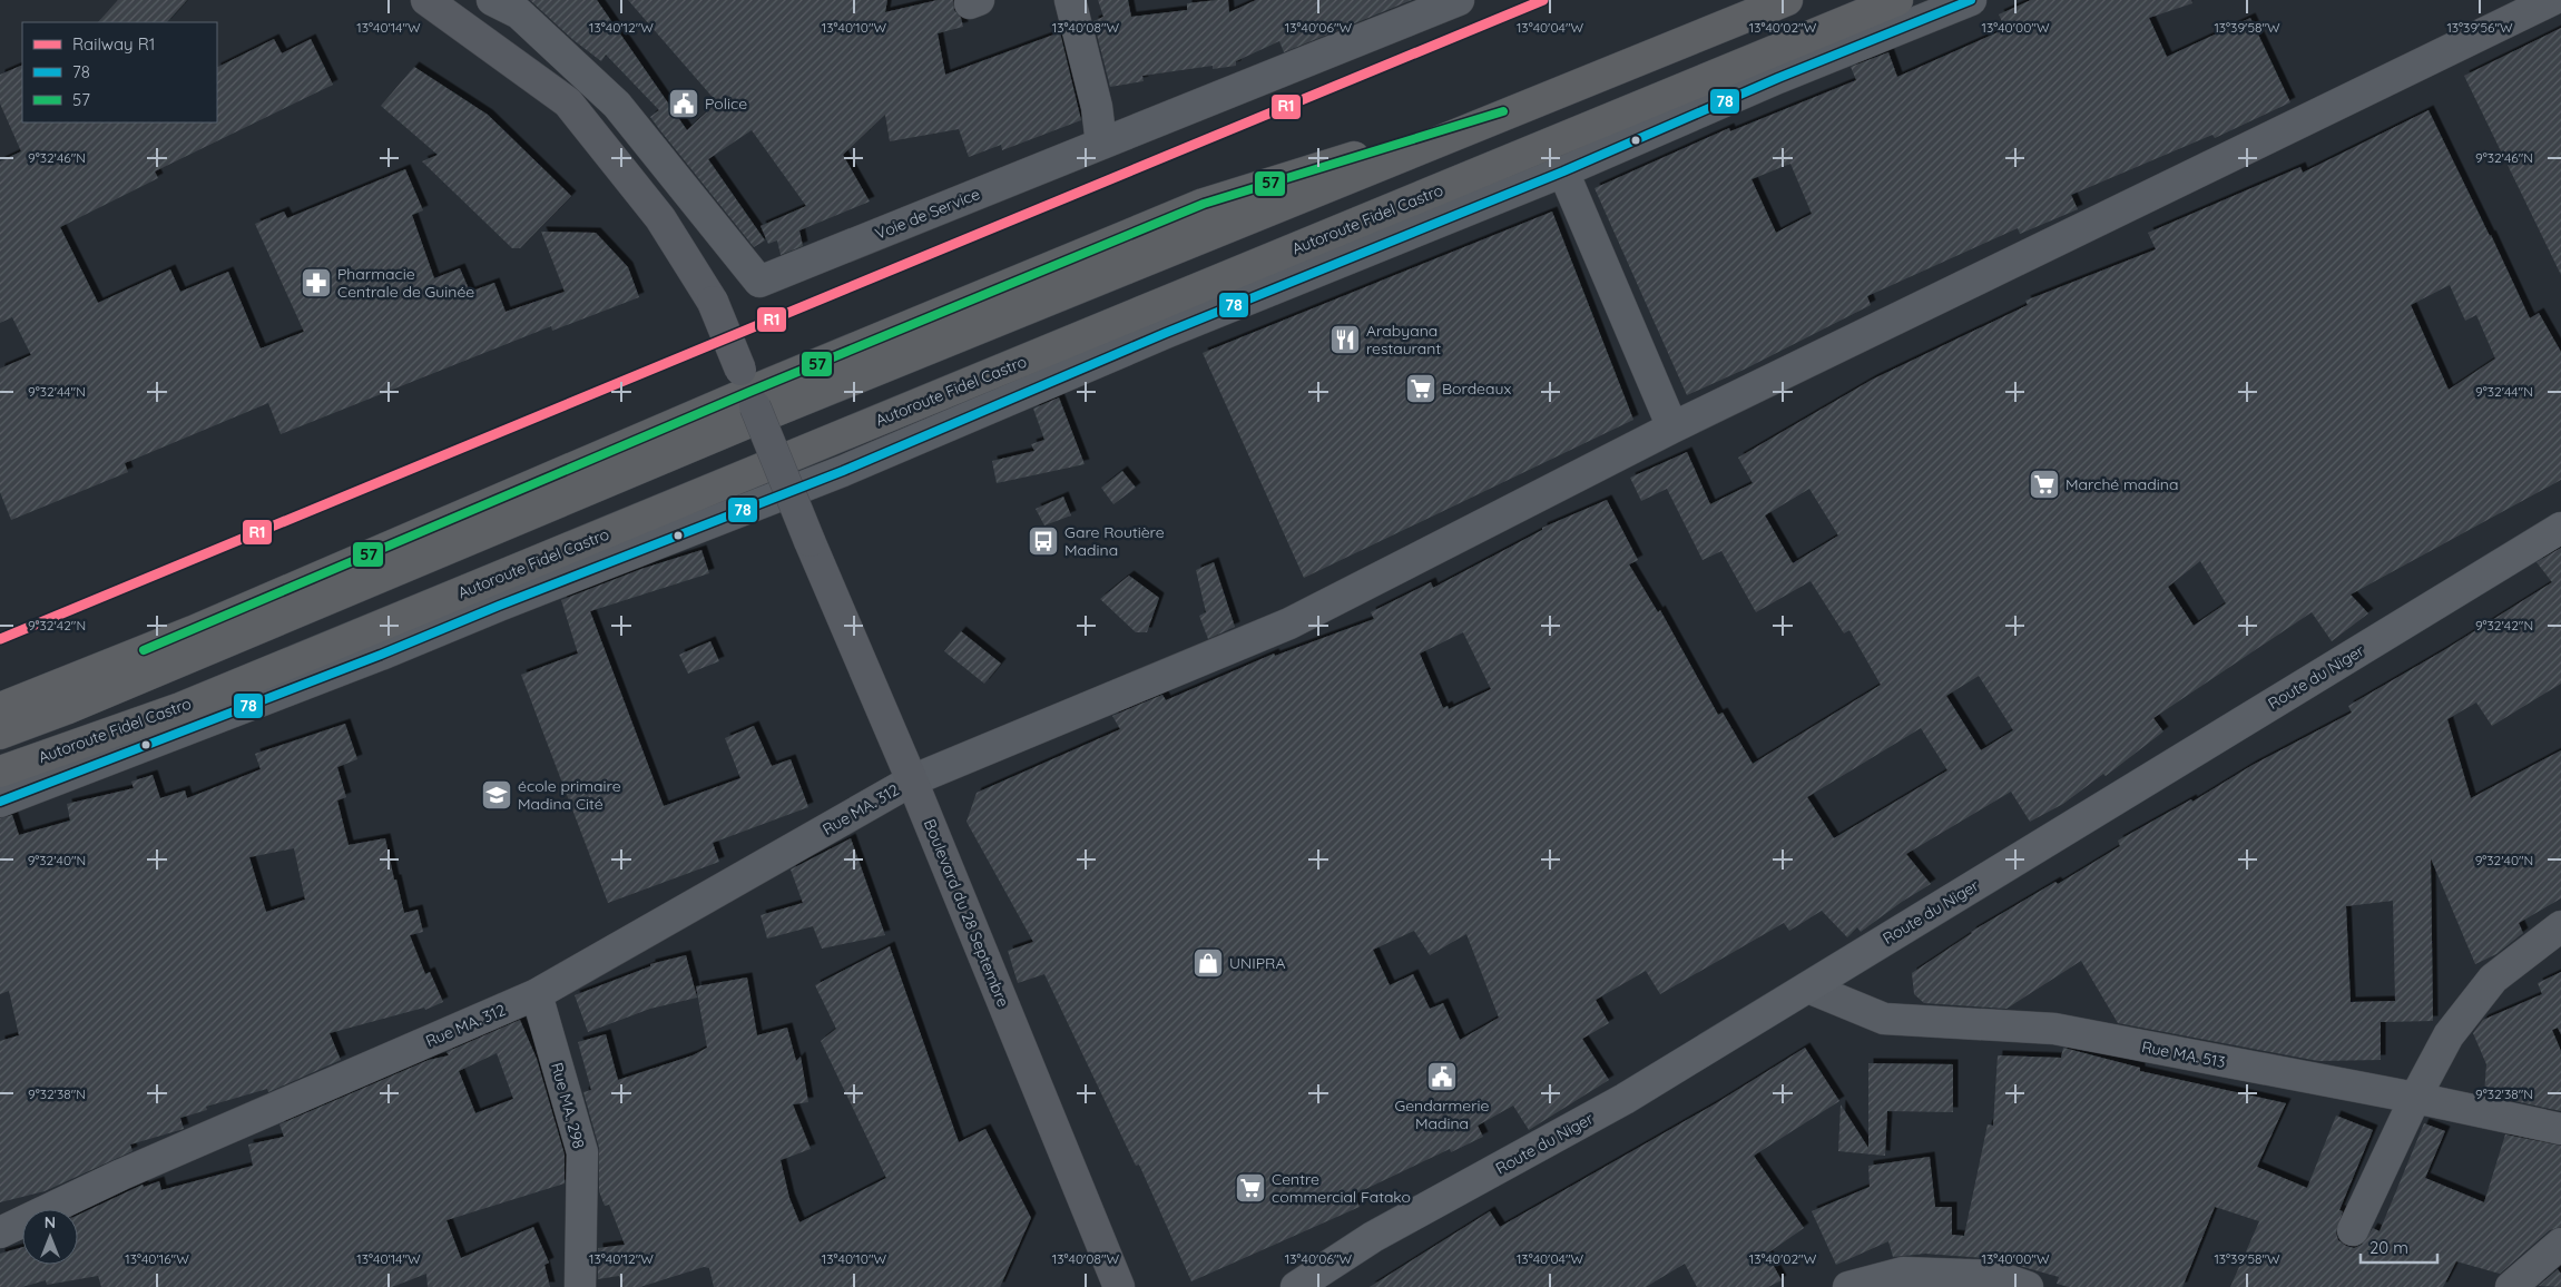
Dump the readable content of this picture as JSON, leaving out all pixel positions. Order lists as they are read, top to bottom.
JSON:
{
  "streets": {
    "highway": ["Autoroute Fidel Castro"],
    "main road": ["Route du Niger", "Boulevard du 28 Septembre"],
    "street": [
      "Voie de Service",
      "Rue MA. 312",
      "Rue MA. 513",
      "Rue MA. 298"
    ]
  },
  "crossings": [
    ["Route du Niger", "Rue MA. 513"],
    ["Rue MA. 312", "Boulevard du 28 Septembre"],
    ["Rue MA. 312", "Rue MA. 298"]
  ],
  "places": {
    "public building": ["Police", "Gendarmerie Madina"],
    "pharmacy": ["Pharmacie Centrale de Guinée"],
    "restaurant": ["Arabyana restaurant"],
    "supermarket": ["Bordeaux", "Marché madina", "Centre commercial Fatako"],
    "bus stop": ["Gare Routière Madina"],
    "school or university": ["école primaire Madina Cité"],
    "shop": ["UNIPRA"]
  },
  "lines": ["rail line R1", "transit line 78", "transit line 57"],
  "legend": ["Railway R1", "78", "57"],
  "scale_bar": "20 m",
  "north": "top",
  "coordinates": [
    "13°40'14\"W",
    "13°40'12\"W",
    "13°40'10\"W",
    "13°40'08\"W",
    "13°40'06\"W",
    "13°40'04\"W",
    "13°40'02\"W",
    "13°40'00\"W",
    "13°39'58\"W",
    "13°39'56\"W",
    "9°32'46\"N",
    "9°32'44\"N",
    "9°32'42\"N",
    "9°32'40\"N",
    "9°32'38\"N",
    "13°40'16\"W"
  ]
}
